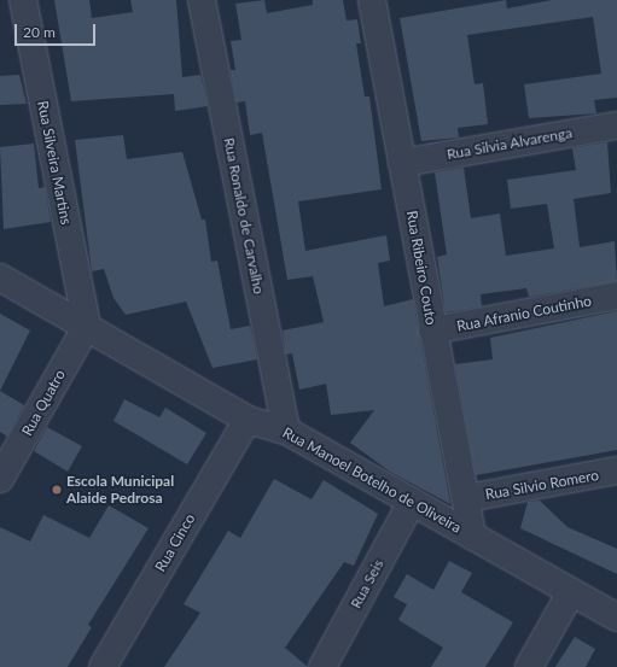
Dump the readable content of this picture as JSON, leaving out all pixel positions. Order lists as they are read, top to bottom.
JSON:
{
  "streets": {
    "street": [
      "Rua Silvia Alvarenga",
      "Rua Silveira Martins",
      "Rua Ronaldo de Carvalho",
      "Rua Ribeiro Couto",
      "Rua Afranio Coutinho",
      "Rua Quatro",
      "Rua Manoel Botelho de Oliveira",
      "Rua Silvio Romero",
      "Rua Cinco",
      "Rua Seis"
    ]
  },
  "crossings": [
    ["Rua Silvia Alvarenga", "Rua Ribeiro Couto"],
    ["Rua Silveira Martins", "Rua Quatro"],
    ["Rua Silveira Martins", "Rua Manoel Botelho de Oliveira"],
    ["Rua Ronaldo de Carvalho", "Rua Manoel Botelho de Oliveira"],
    ["Rua Ribeiro Couto", "Rua Afranio Coutinho"],
    ["Rua Ribeiro Couto", "Rua Manoel Botelho de Oliveira"],
    ["Rua Ribeiro Couto", "Rua Silvio Romero"],
    ["Rua Quatro", "Rua Manoel Botelho de Oliveira"],
    ["Rua Manoel Botelho de Oliveira", "Rua Cinco"],
    ["Rua Manoel Botelho de Oliveira", "Rua Seis"]
  ],
  "places": ["Escola Municipal Alaide Pedrosa"],
  "scale_bar": "20 m"
}
